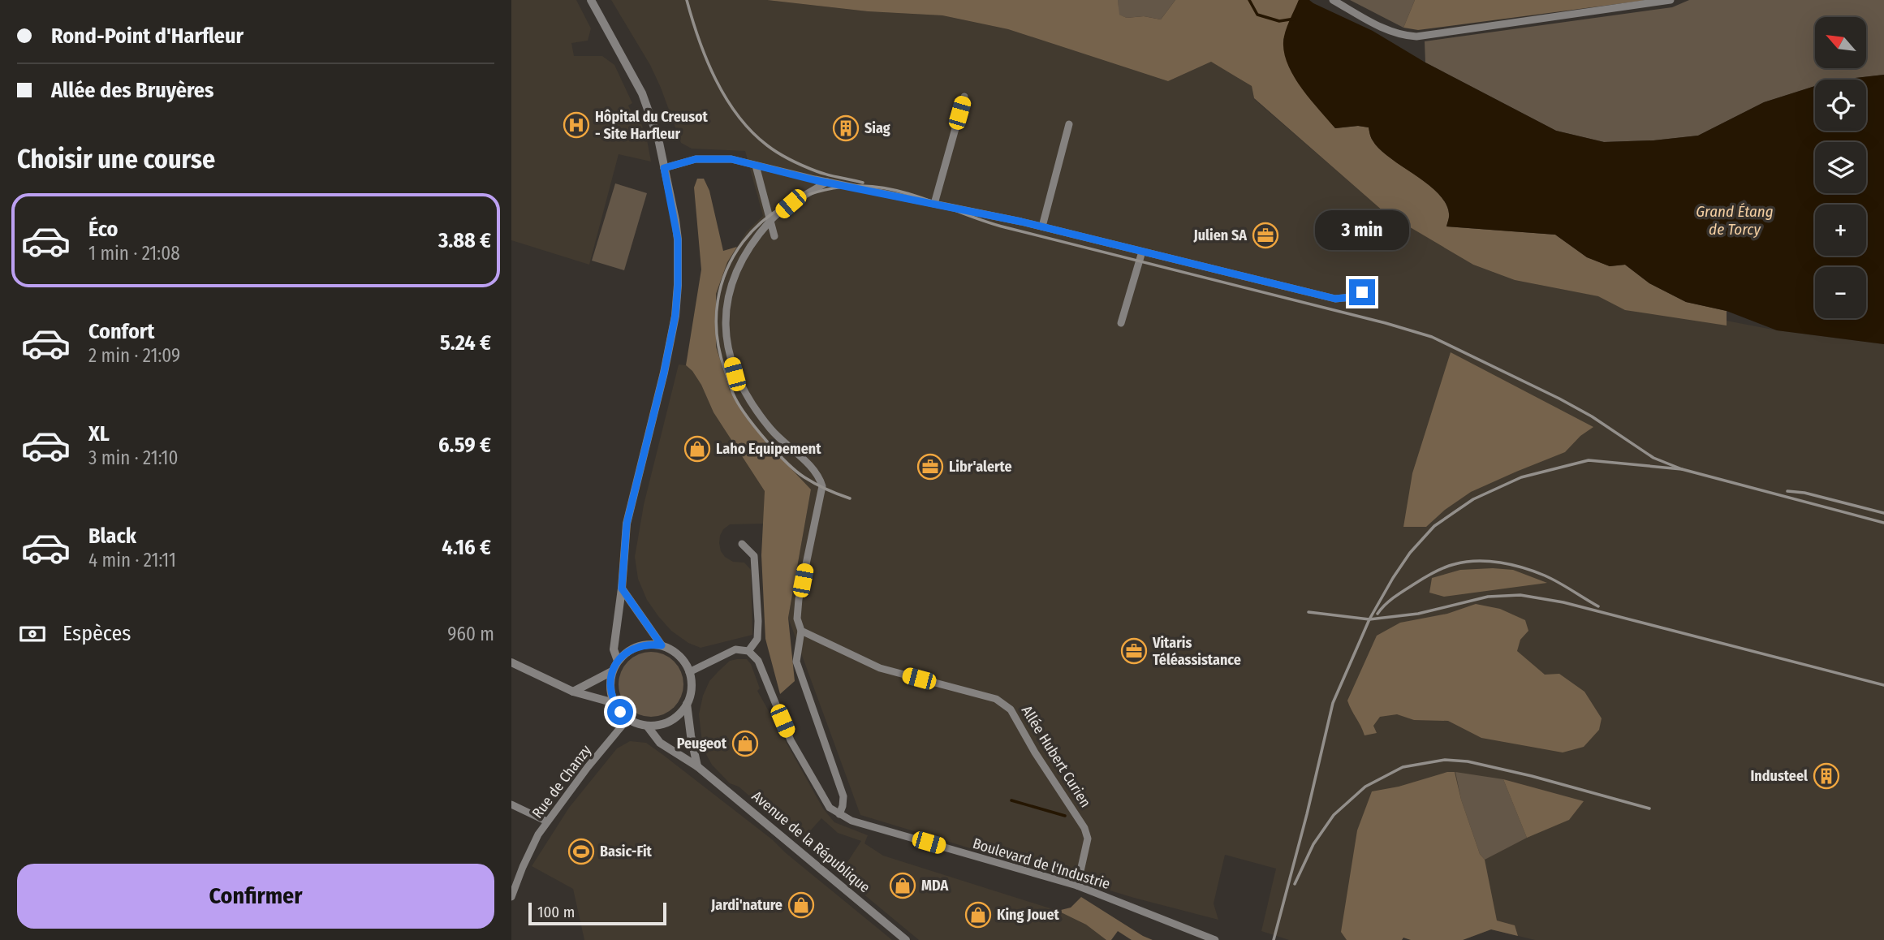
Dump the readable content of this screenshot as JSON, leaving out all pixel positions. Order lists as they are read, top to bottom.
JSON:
{
  "streets": {
    "street": [
      "Allée Hubert Curien",
      "Rue de Chanzy",
      "Avenue de la République",
      "Boulevard de l'Industrie"
    ]
  },
  "crossings": [
    ["Allée Hubert Curien", "Boulevard de l'Industrie"],
    ["Rue de Chanzy", "Avenue de la République"]
  ],
  "water": ["Grand Étang de Torcy"],
  "places": {
    "hospital": ["Hôpital du Creusot - Site Harfleur"],
    "building": ["Siag", "Industeel"],
    "office": ["Julien SA", "Libr'alerte", "Vitaris Téléassistance"],
    "shop": [
      "Laho Equipement",
      "Peugeot",
      "MDA",
      "Jardi'nature",
      "King Jouet"
    ],
    "sports": ["Basic-Fit"]
  },
  "scale_bar": "100 m",
  "north": "top left",
  "page": {
    "banner": ["Rond-Point d'Harfleur", "Allée des Bruyères"],
    "map_buttons": ["+", "−"],
    "heading": "Choisir une course",
    "list": [
      {
        "name": "Éco",
        "note": "1 min · 21:08",
        "value": "3.88 €"
      },
      {
        "name": "Confort",
        "note": "2 min · 21:09",
        "value": "5.24 €"
      },
      {
        "name": "XL",
        "note": "3 min · 21:10",
        "value": "6.59 €"
      },
      {
        "name": "Black",
        "note": "4 min · 21:11",
        "value": "4.16 €"
      }
    ],
    "bubble": "3 min",
    "pay": ["Espèces", "960 m"],
    "buttons": "Confirmer",
    "scale": "100 m"
  }
}
